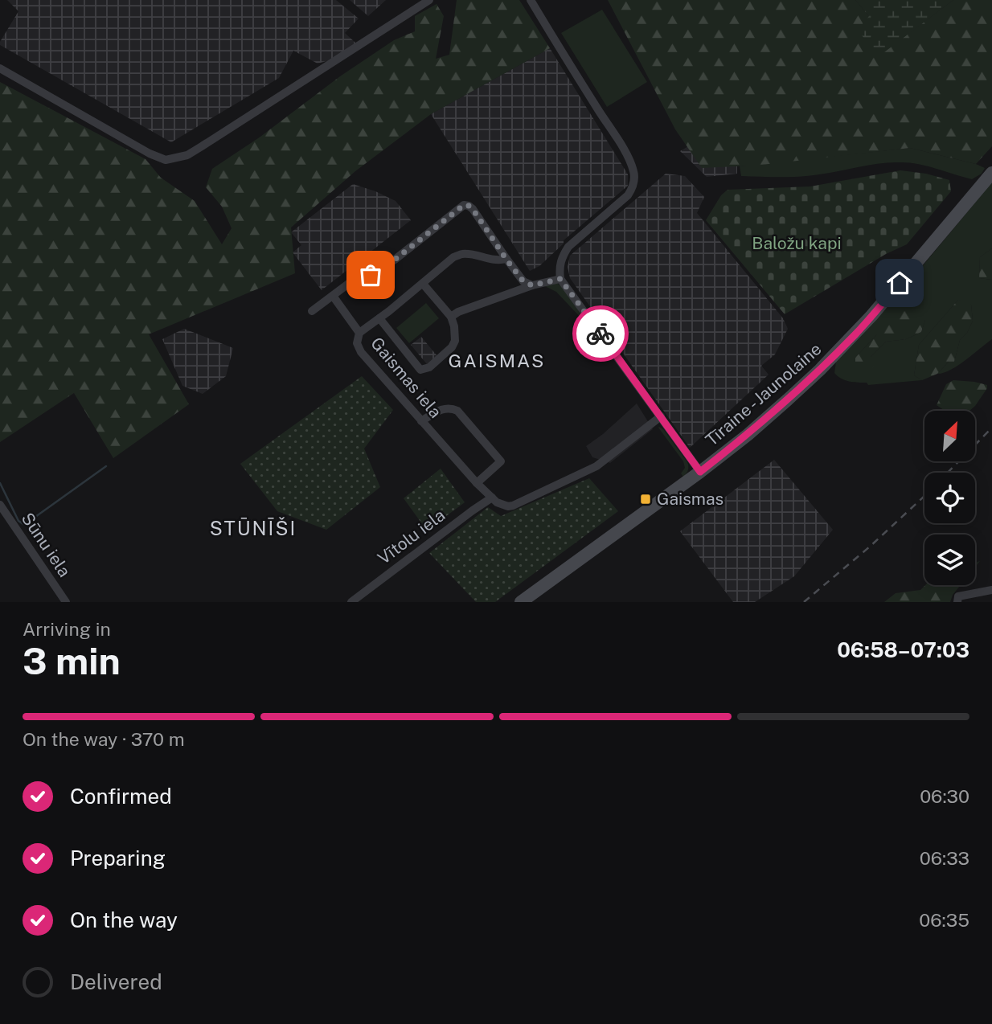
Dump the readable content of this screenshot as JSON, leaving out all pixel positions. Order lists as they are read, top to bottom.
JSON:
{
  "streets": {
    "main road": ["Tīraine - Jaunolaine"],
    "street": ["Gaismas iela", "Vītolu iela", "Sūnu iela"]
  },
  "crossings": [
    ["Gaismas iela", "Vītolu iela"]
  ],
  "districts": ["GAISMAS", "STŪNĪŠI"],
  "parks": ["Baložu kapi"],
  "places": {
    "transit": ["Gaismas"]
  },
  "north": "top right",
  "page": {
    "heading": ["3 min", "Arriving in", "06:58–07:03"],
    "bar": "On the way · 370 m",
    "list": [
      ["Confirmed", "06:30"],
      ["Preparing", "06:33"],
      ["On the way", "06:35"],
      "Delivered"
    ]
  }
}
